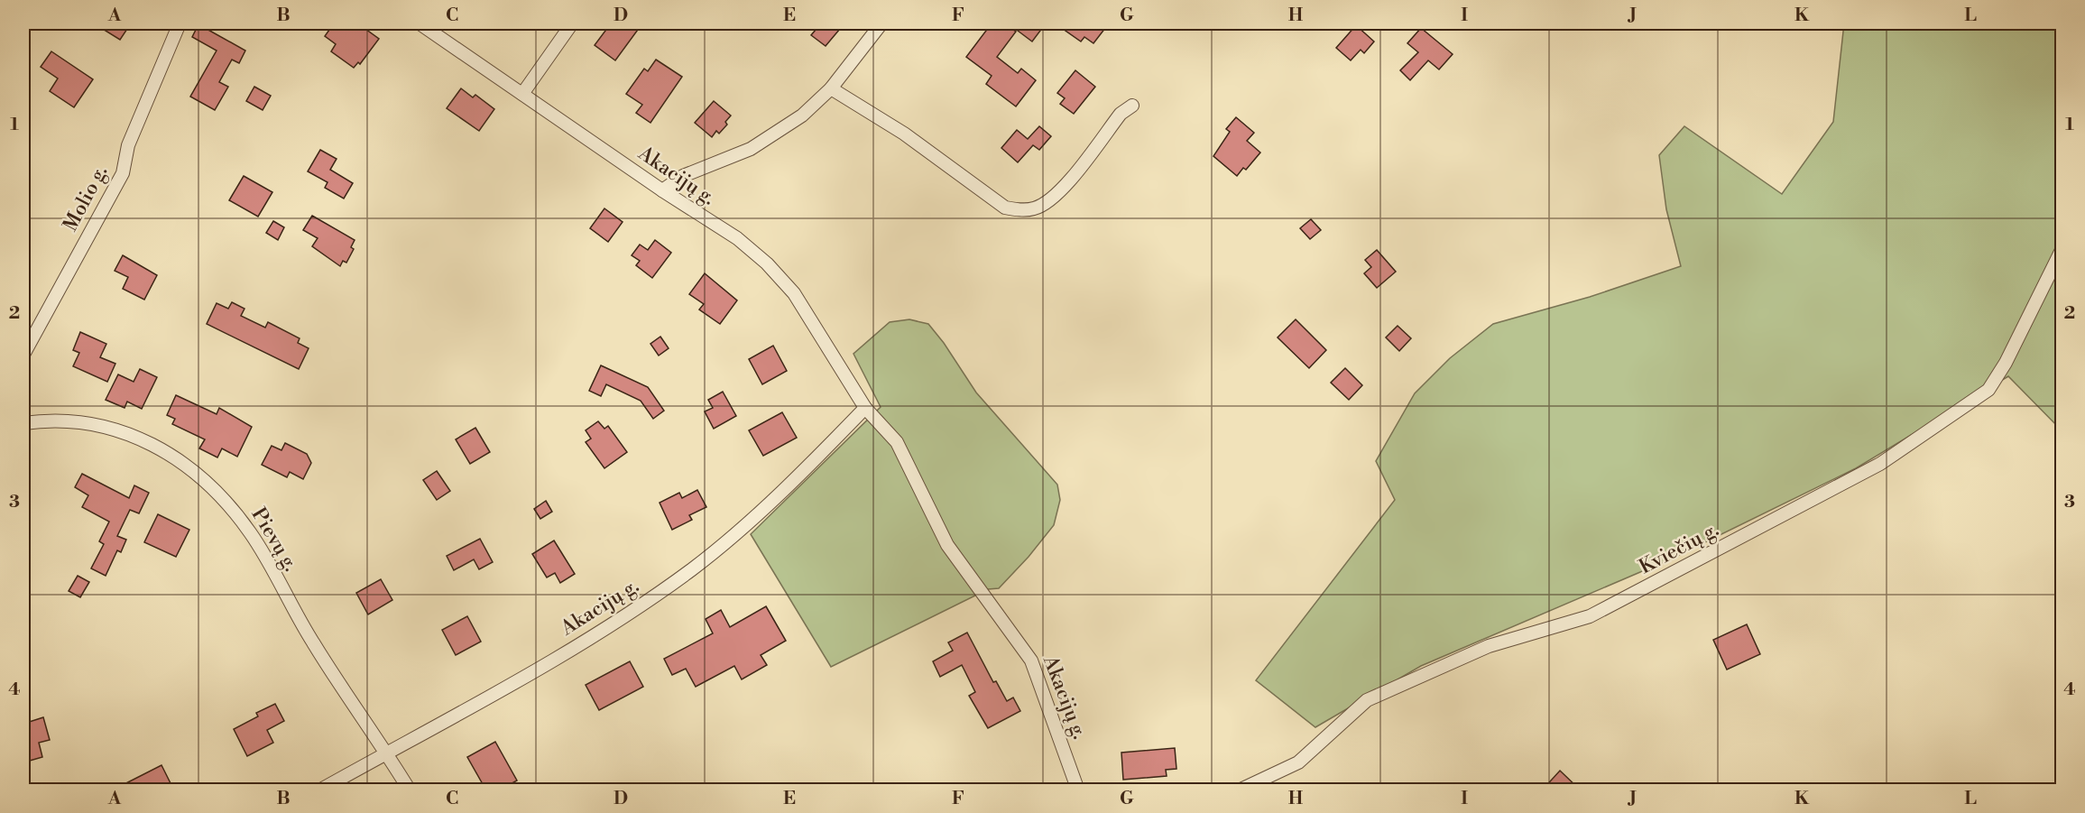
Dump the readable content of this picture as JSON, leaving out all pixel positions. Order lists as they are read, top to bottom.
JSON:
{
  "streets": {
    "street": [
      "Akacijų g.",
      "Molio g.",
      "Pievų g.",
      "Kviečių g."
    ]
  },
  "crossings": [
    ["Akacijų g.", "Pievų g."]
  ],
  "grid": {
    "columns": [
      "A",
      "B",
      "C",
      "D",
      "E",
      "F",
      "G",
      "H",
      "I",
      "J",
      "K",
      "L"
    ],
    "rows": [
      "1",
      "2",
      "3",
      "4"
    ]
  }
}
